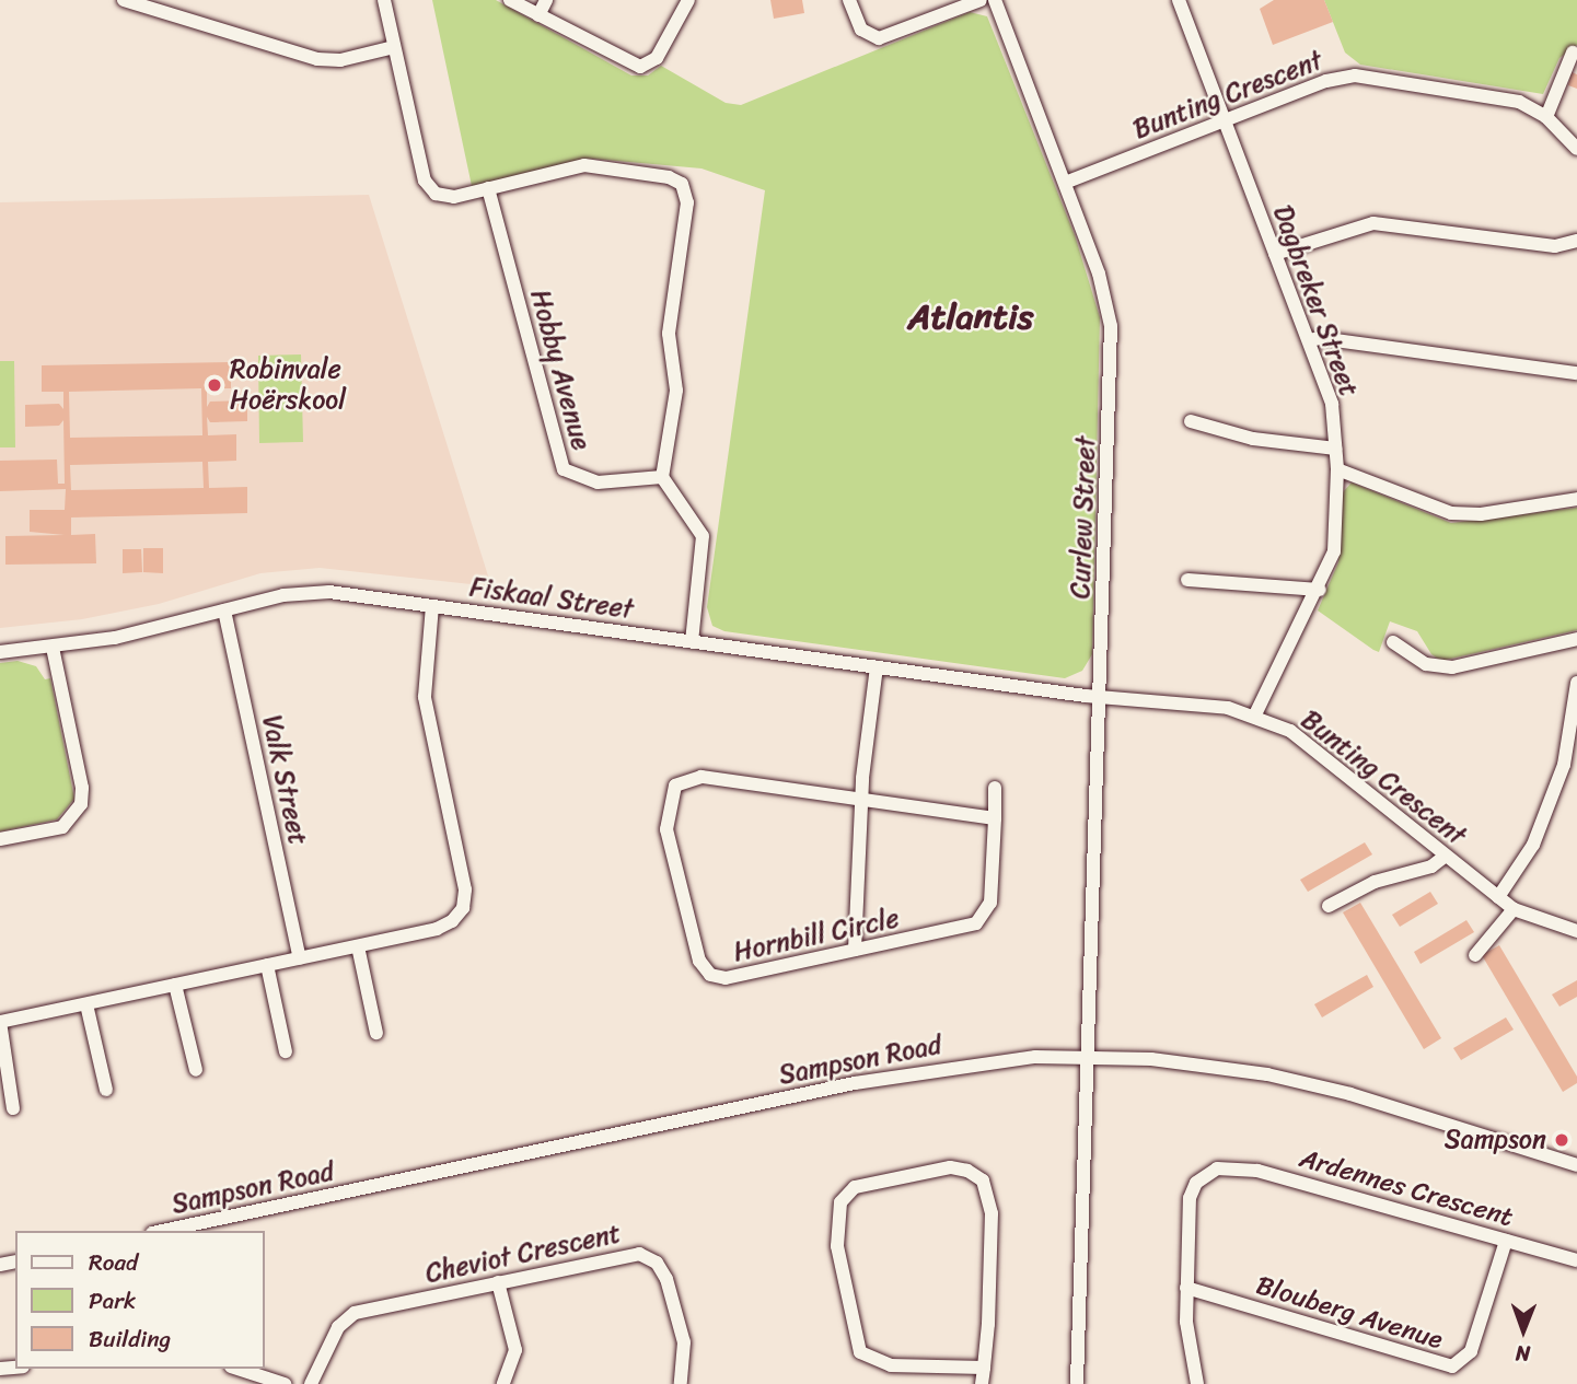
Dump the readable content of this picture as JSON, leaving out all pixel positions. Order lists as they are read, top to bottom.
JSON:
{
  "streets": {
    "street": [
      "Bunting Crescent",
      "Dagbreker Street",
      "Hobby Avenue",
      "Curlew Street",
      "Fiskaal Street",
      "Valk Street",
      "Hornbill Circle",
      "Sampson Road",
      "Ardennes Crescent",
      "Cheviot Crescent",
      "Blouberg Avenue"
    ]
  },
  "crossings": [
    ["Bunting Crescent", "Dagbreker Street"],
    ["Bunting Crescent", "Curlew Street"],
    ["Bunting Crescent", "Fiskaal Street"],
    ["Curlew Street", "Fiskaal Street"],
    ["Curlew Street", "Sampson Road"],
    ["Fiskaal Street", "Valk Street"],
    ["Ardennes Crescent", "Blouberg Avenue"]
  ],
  "districts": ["Atlantis"],
  "places": ["Robinvale Hoërskool", "Sampson"],
  "legend": ["Road", "Park", "Building"],
  "north": "bottom"
}
